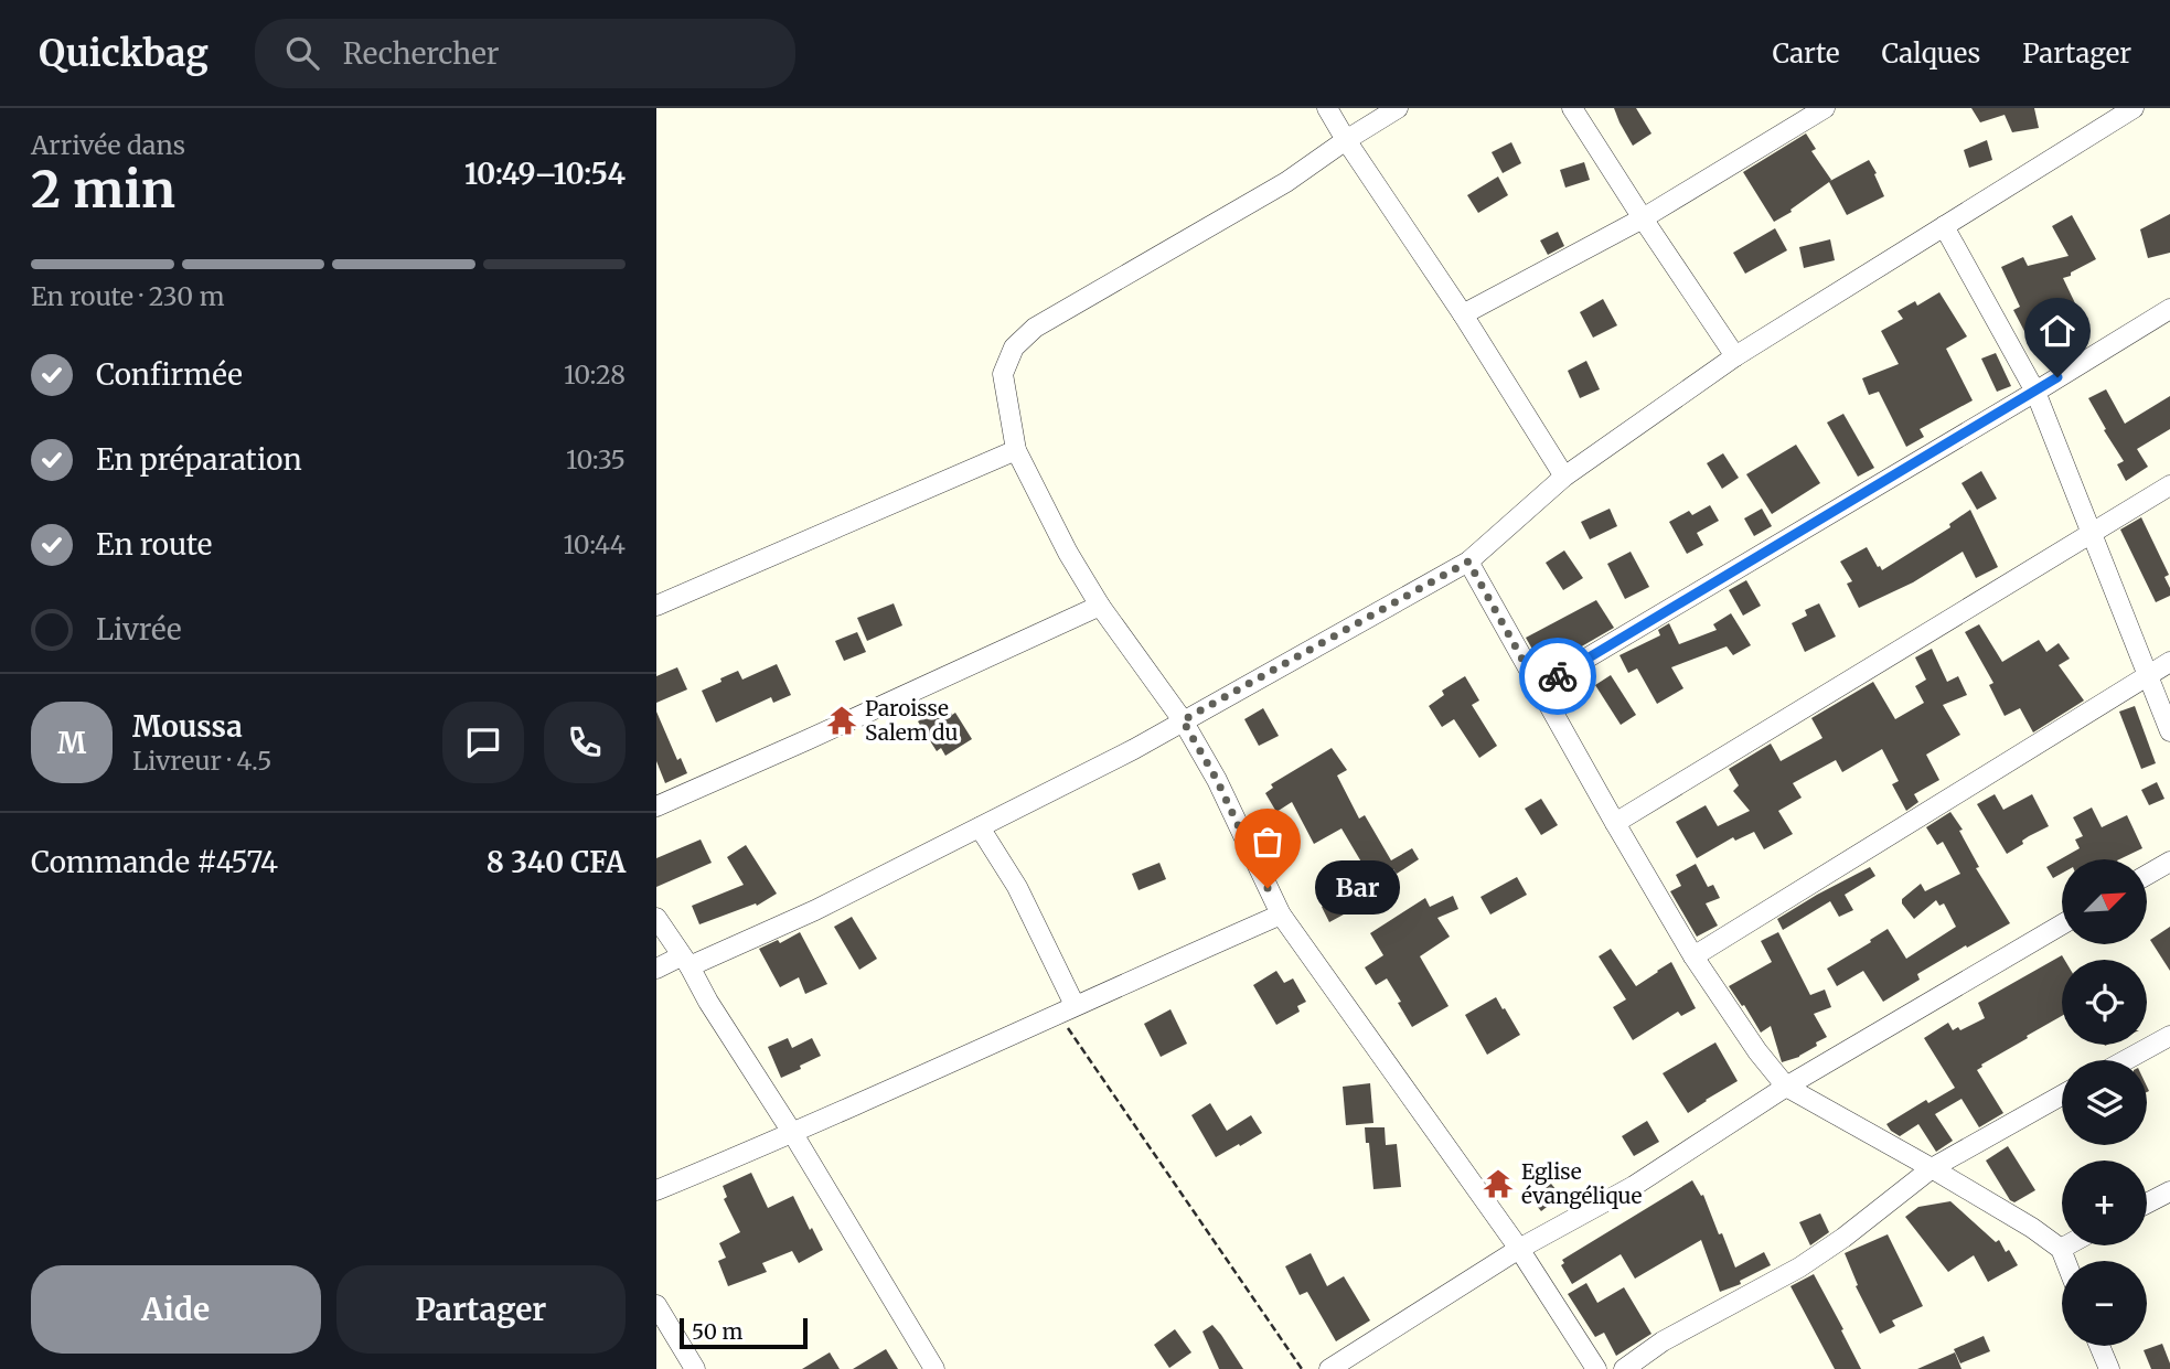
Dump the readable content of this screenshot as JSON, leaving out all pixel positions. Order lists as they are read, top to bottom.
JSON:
{
  "places": {
    "temple": ["Paroisse Salem du", "Eglise évangélique"],
    "other": ["Bar"]
  },
  "scale_bar": "50 m",
  "north": "top right",
  "page": {
    "header": "Quickbag",
    "search": "Rechercher",
    "nav": ["Carte", "Calques", "Partager"],
    "heading": ["2 min", "Arrivée dans", "10:49–10:54"],
    "panel": [
      "Moussa",
      "Livreur · 4.5",
      "Commande #4574",
      "8 340 CFA"
    ],
    "bar": "En route · 230 m",
    "list": [
      ["Confirmée", "10:28"],
      ["En préparation", "10:35"],
      ["En route", "10:44"],
      "Livrée"
    ],
    "round": "M",
    "map_buttons": ["+", "−"],
    "bubble": "Bar",
    "buttons": ["Aide", "Partager"],
    "scale": "50 m"
  }
}
